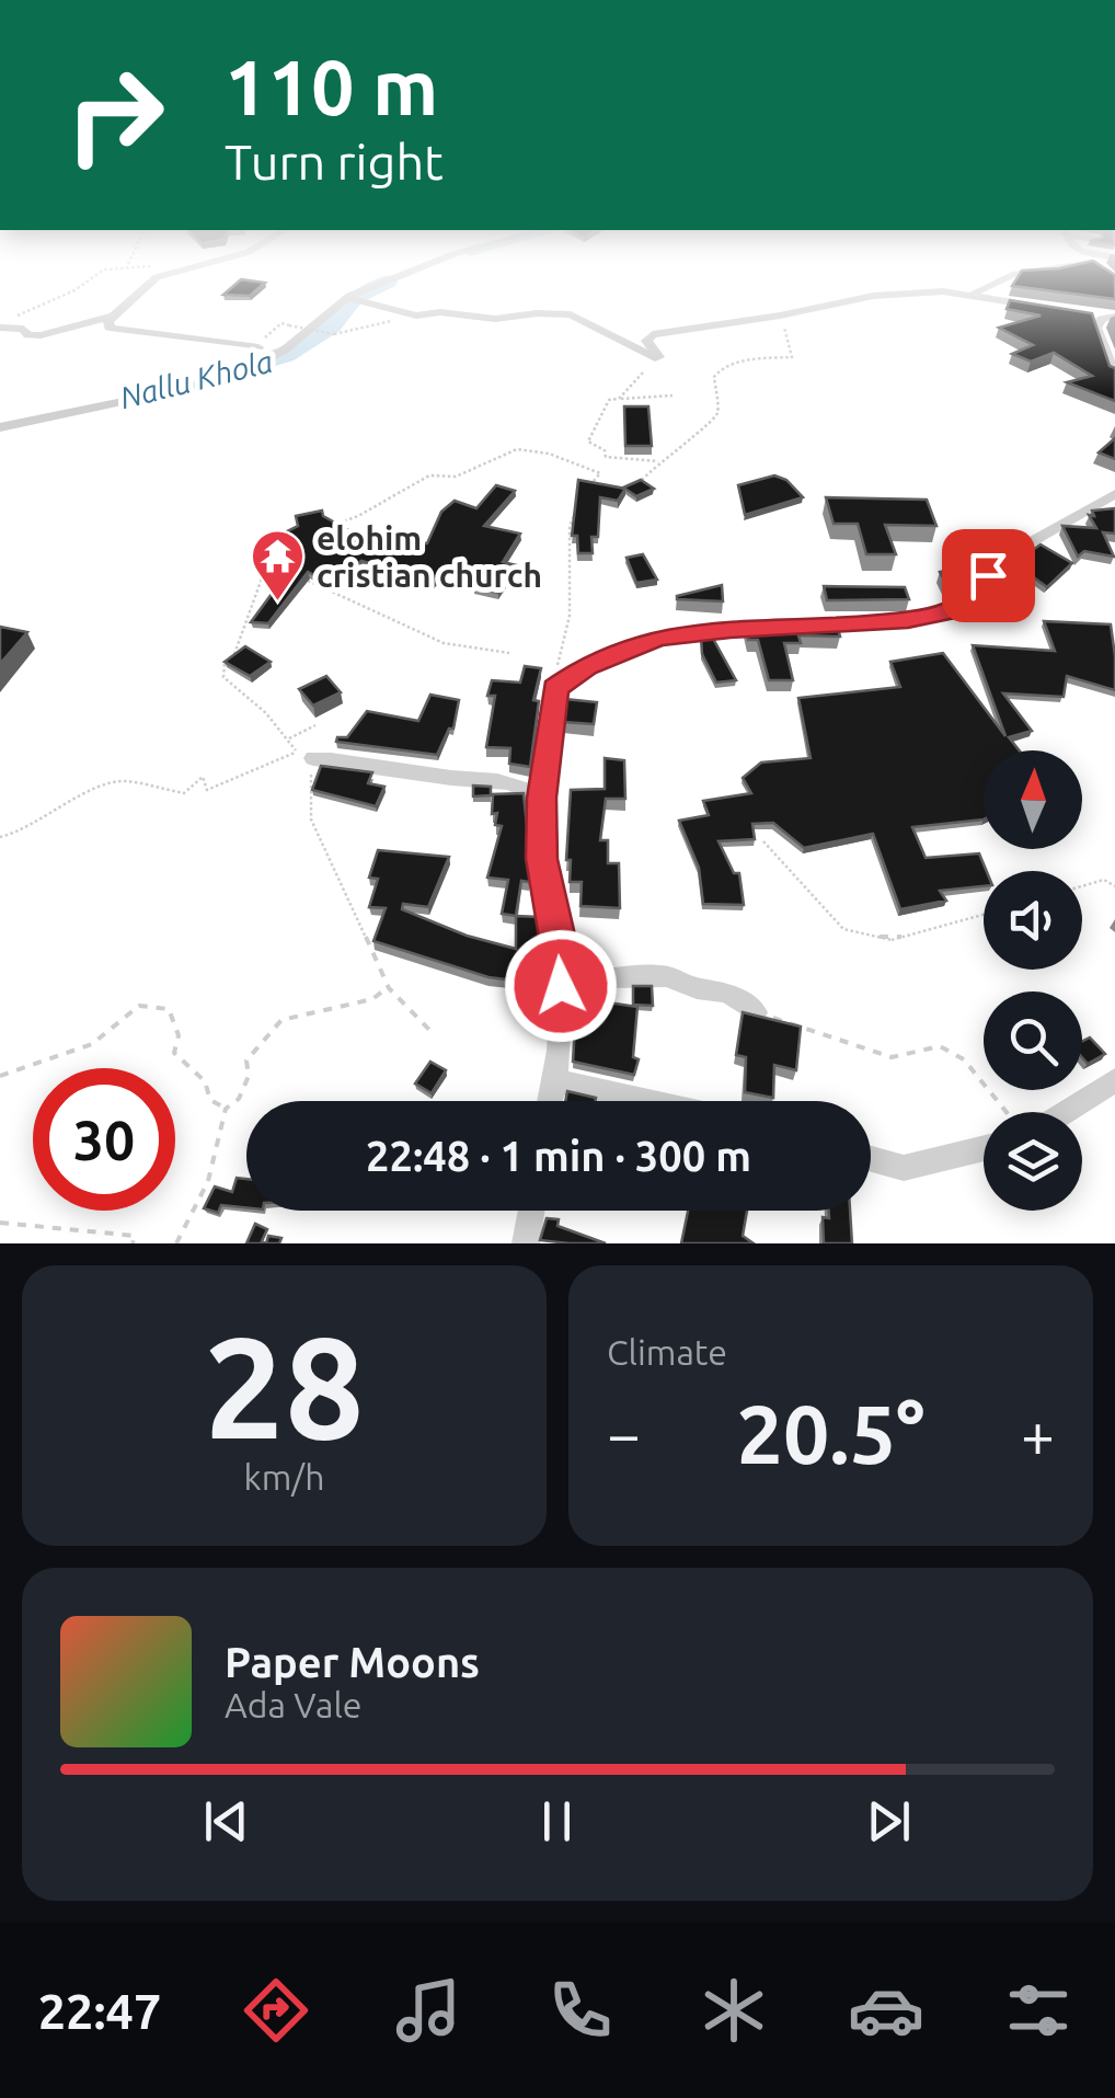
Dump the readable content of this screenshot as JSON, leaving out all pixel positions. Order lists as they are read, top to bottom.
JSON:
{
  "water": ["Nallu Khola"],
  "places": {
    "temple": ["elohim cristian church"]
  },
  "north": "top",
  "page": {
    "turn": ["110 m", "Turn right"],
    "limit": "30",
    "trip": "22:48 · 1 min · 300 m",
    "tile": [
      ["28", "km/h"],
      "Climate"
    ],
    "heat": ["−", "20.5°", "+"],
    "song": ["Paper Moons", "Ada Vale"],
    "tabs": "22:47"
  }
}
